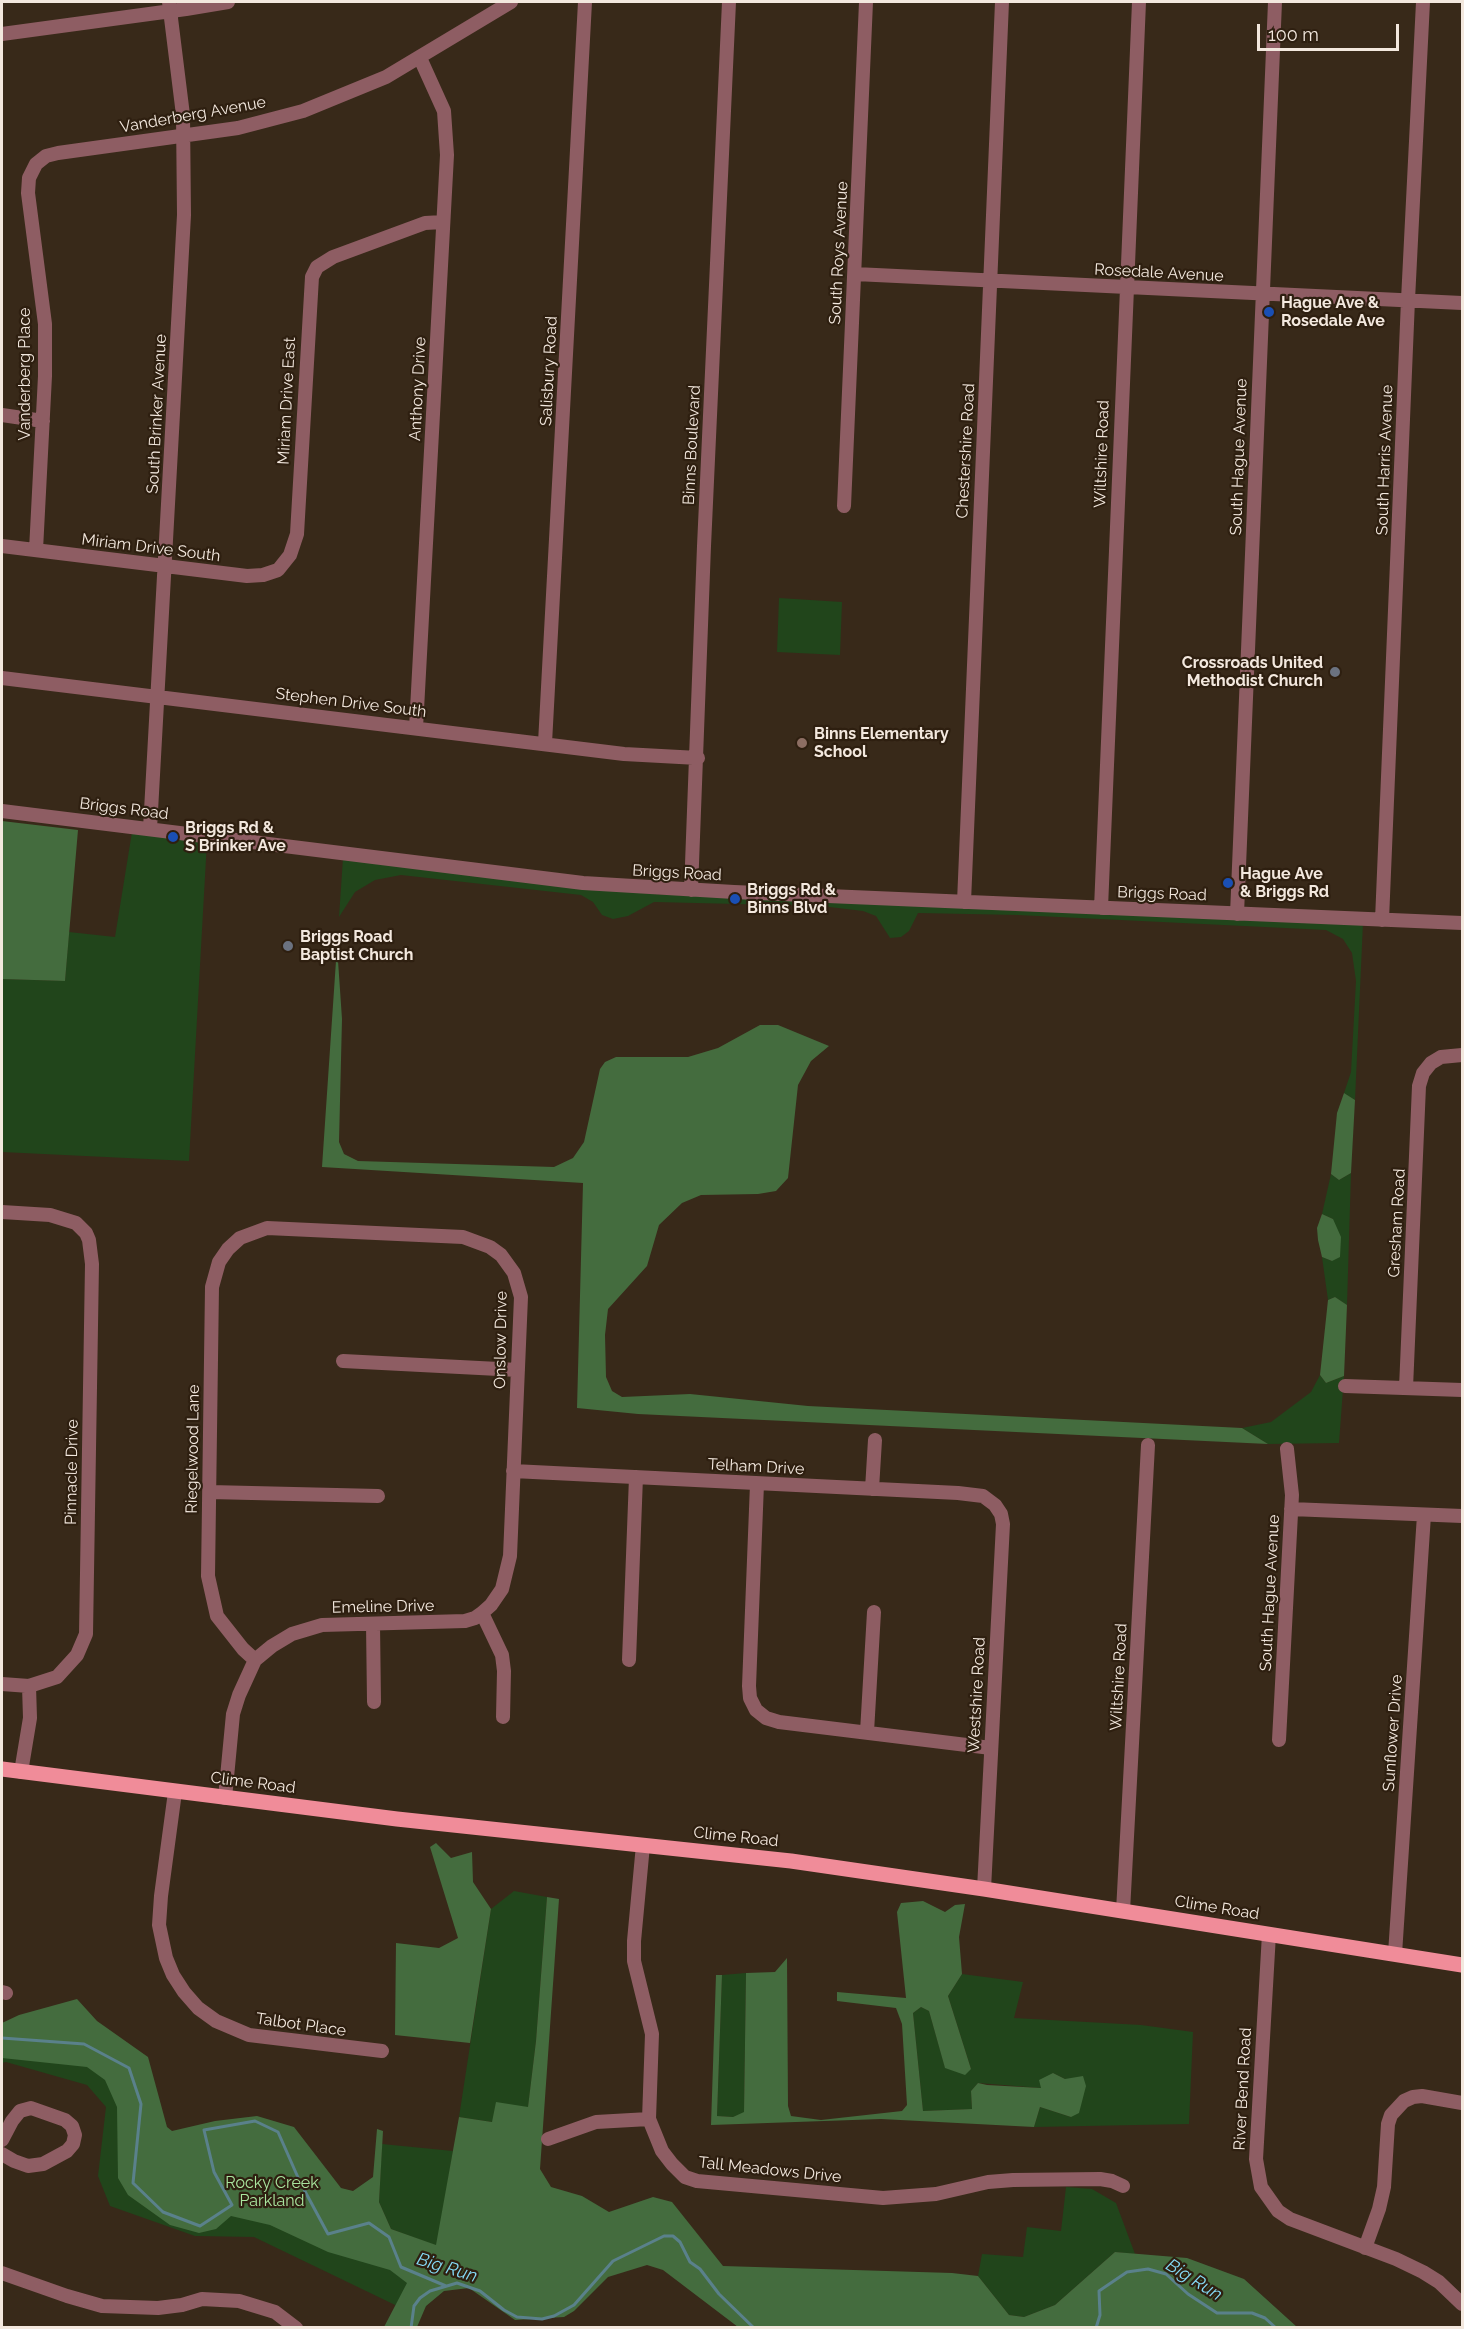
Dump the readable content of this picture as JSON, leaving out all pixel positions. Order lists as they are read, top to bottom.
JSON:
{
  "streets": {
    "main road": ["Clime Road"],
    "street": [
      "Vanderberg Avenue",
      "South Roys Avenue",
      "Rosedale Avenue",
      "Salisbury Road",
      "Vanderberg Place",
      "Anthony Drive",
      "Miriam Drive East",
      "South Brinker Avenue",
      "Binns Boulevard",
      "Chestershire Road",
      "Wiltshire Road",
      "South Hague Avenue",
      "South Harris Avenue",
      "Miriam Drive South",
      "Stephen Drive South",
      "Briggs Road",
      "Gresham Road",
      "Onslow Drive",
      "Riegelwood Lane",
      "Telham Drive",
      "Pinnacle Drive",
      "Emeline Drive",
      "Westshire Road",
      "Sunflower Drive",
      "Talbot Place",
      "River Bend Road",
      "Tall Meadows Drive"
    ]
  },
  "crossings": [
    ["Vanderberg Avenue", "Vanderberg Place"],
    ["Vanderberg Avenue", "Anthony Drive"],
    ["Vanderberg Avenue", "South Brinker Avenue"],
    ["South Roys Avenue", "Rosedale Avenue"],
    ["Rosedale Avenue", "Chestershire Road"],
    ["Rosedale Avenue", "Wiltshire Road"],
    ["Rosedale Avenue", "South Hague Avenue"],
    ["Rosedale Avenue", "South Harris Avenue"],
    ["Salisbury Road", "Stephen Drive South"],
    ["Vanderberg Place", "Miriam Drive South"],
    ["Anthony Drive", "Miriam Drive East"],
    ["Anthony Drive", "Stephen Drive South"],
    ["Miriam Drive East", "Miriam Drive South"],
    ["South Brinker Avenue", "Miriam Drive South"],
    ["South Brinker Avenue", "Stephen Drive South"],
    ["South Brinker Avenue", "Briggs Road"],
    ["Binns Boulevard", "Stephen Drive South"],
    ["Binns Boulevard", "Briggs Road"],
    ["Chestershire Road", "Briggs Road"],
    ["Wiltshire Road", "Briggs Road"],
    ["Wiltshire Road", "Clime Road"],
    ["South Hague Avenue", "Briggs Road"],
    ["South Harris Avenue", "Briggs Road"],
    ["Onslow Drive", "Riegelwood Lane"],
    ["Onslow Drive", "Telham Drive"],
    ["Onslow Drive", "Emeline Drive"],
    ["Riegelwood Lane", "Emeline Drive"],
    ["Telham Drive", "Westshire Road"],
    ["Emeline Drive", "Clime Road"],
    ["Westshire Road", "Clime Road"],
    ["Sunflower Drive", "Clime Road"],
    ["Clime Road", "Talbot Place"],
    ["Clime Road", "River Bend Road"],
    ["Clime Road", "Tall Meadows Drive"]
  ],
  "water": ["Big Run"],
  "parks": ["Rocky Creek Parkland"],
  "places": [
    "Hague Ave & Rosedale Ave",
    "Crossroads United Methodist Church",
    "Binns Elementary School",
    "Briggs Rd & S Brinker Ave",
    "Hague Ave & Briggs Rd",
    "Briggs Rd & Binns Blvd",
    "Briggs Road Baptist Church"
  ],
  "scale_bar": "100 m"
}
